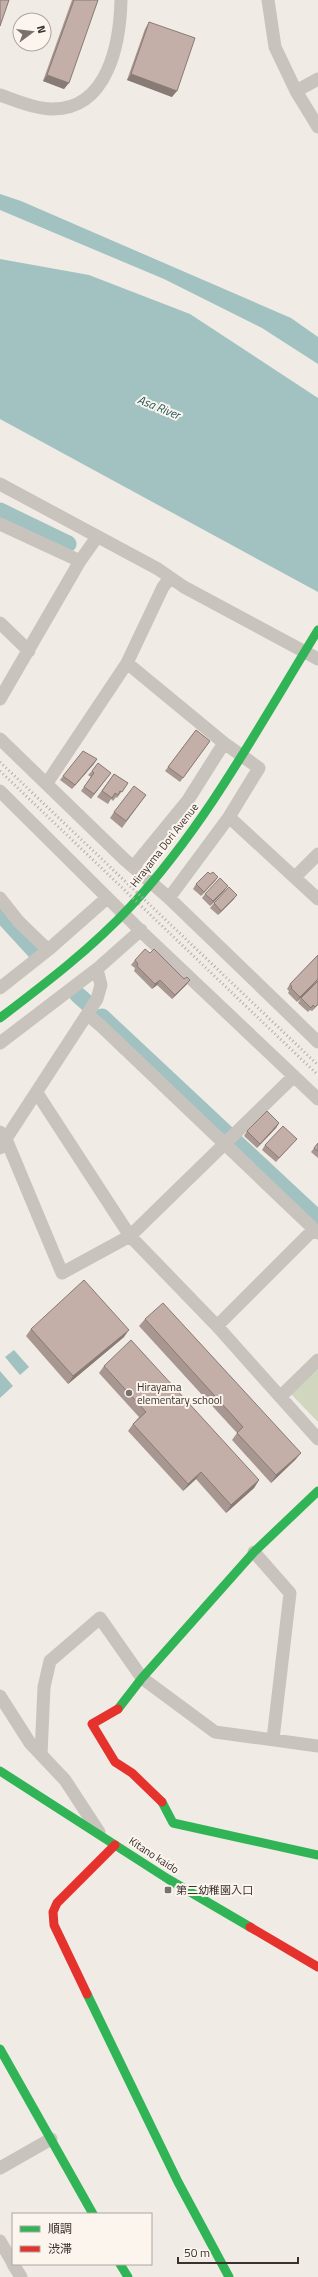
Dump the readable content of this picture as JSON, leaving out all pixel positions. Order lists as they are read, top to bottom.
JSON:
{
  "streets": {
    "street": ["Hirayama Dori Avenue", "Kitano kaido"]
  },
  "water": ["Asa River"],
  "places": {
    "other": ["Hirayama elementary school"],
    "transit": ["第二幼稚園入口"]
  },
  "legend": ["順調", "渋滞"],
  "scale_bar": "50 m",
  "north": "right"
}
